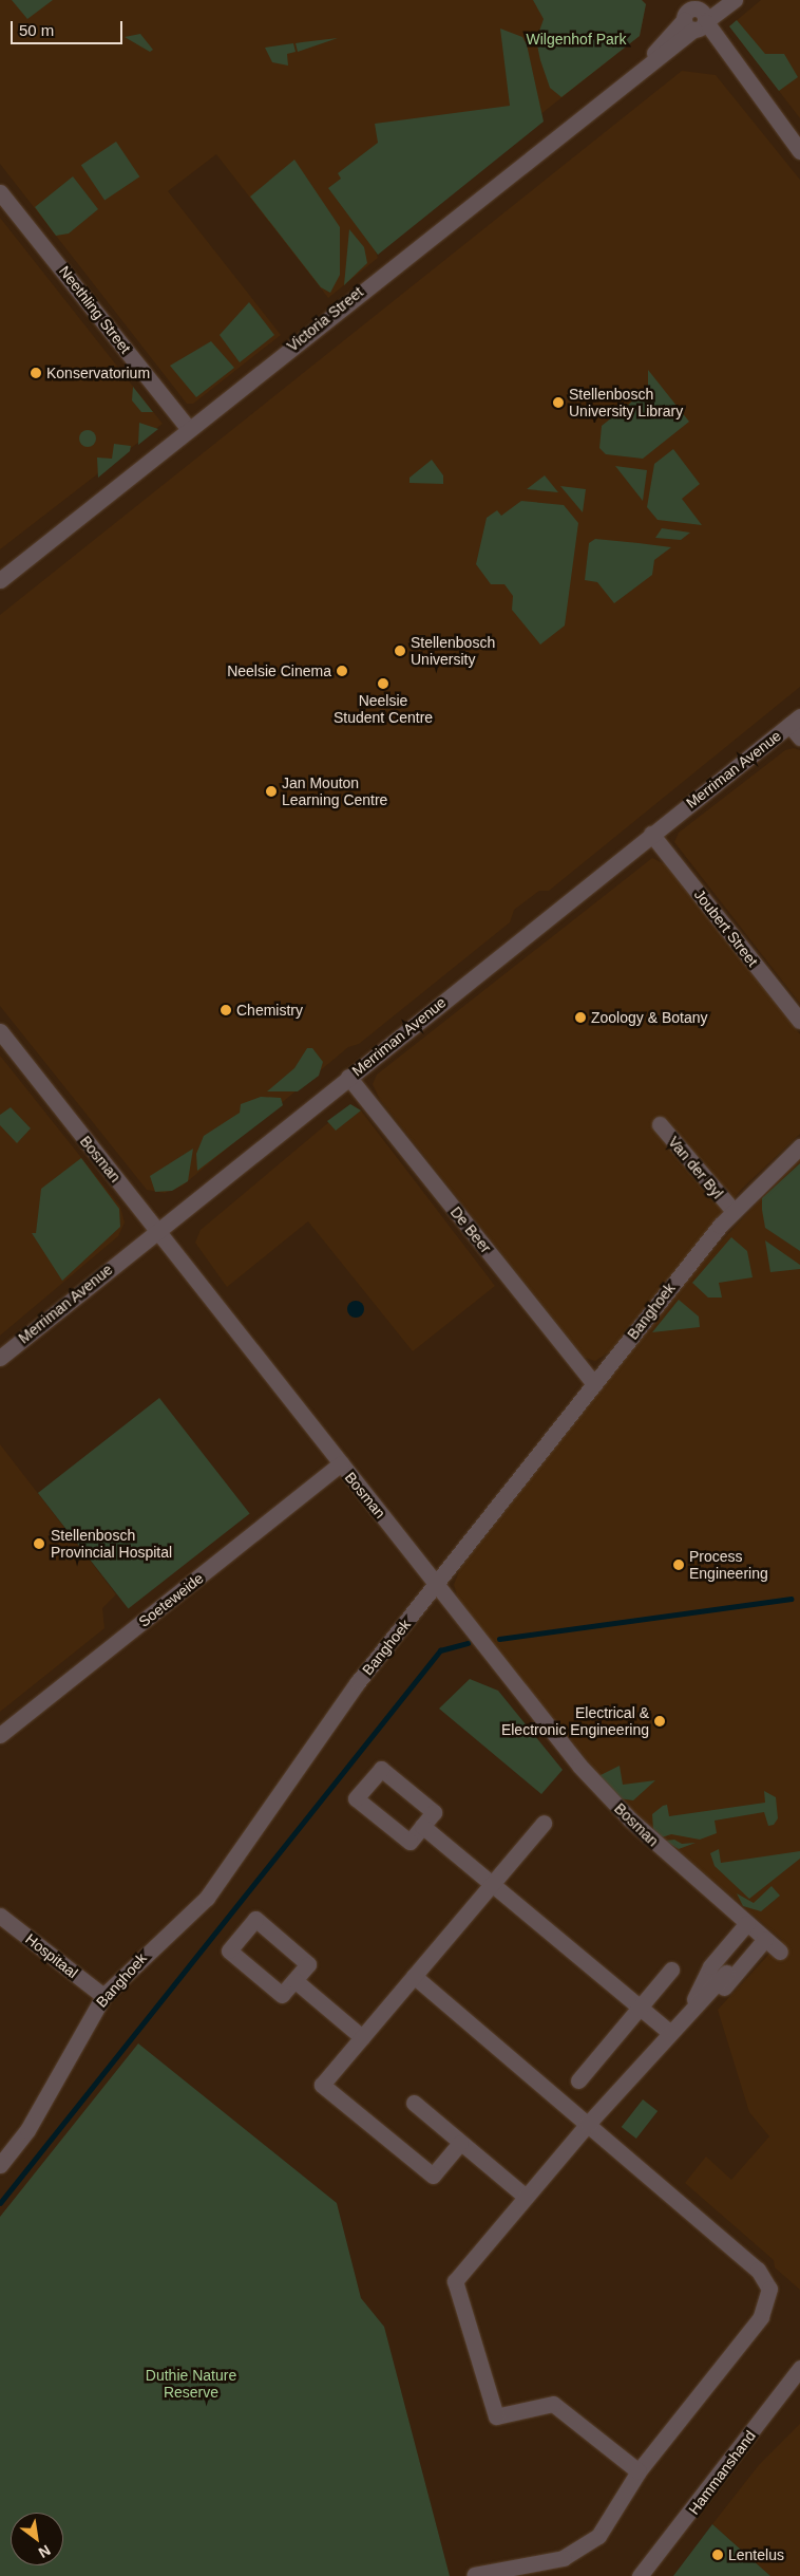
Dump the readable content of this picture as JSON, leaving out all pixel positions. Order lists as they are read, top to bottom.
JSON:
{
  "streets": {
    "street": [
      "Neethling Street",
      "Victoria Street",
      "Merriman Avenue",
      "Joubert Street",
      "Bosman",
      "Van der Byl",
      "De Beer",
      "Banghoek",
      "Soeteweide",
      "Hospitaal",
      "Hammanshand"
    ]
  },
  "crossings": [
    ["Neethling Street", "Victoria Street"],
    ["Merriman Avenue", "Joubert Street"],
    ["Merriman Avenue", "Bosman"],
    ["Merriman Avenue", "De Beer"],
    ["Bosman", "Banghoek"],
    ["Bosman", "Soeteweide"],
    ["Van der Byl", "Banghoek"],
    ["De Beer", "Banghoek"],
    ["Banghoek", "Hospitaal"]
  ],
  "parks": ["Wilgenhof Park", "Duthie Nature Reserve"],
  "places": [
    "Konservatorium",
    "Stellenbosch University Library",
    "Stellenbosch University",
    "Neelsie Cinema",
    "Neelsie Student Centre",
    "Jan Mouton Learning Centre",
    "Chemistry",
    "Zoology & Botany",
    "Stellenbosch Provincial Hospital",
    "Process Engineering",
    "Electrical & Electronic Engineering",
    "Lentelus"
  ],
  "scale_bar": "50 m",
  "north": "bottom right"
}
